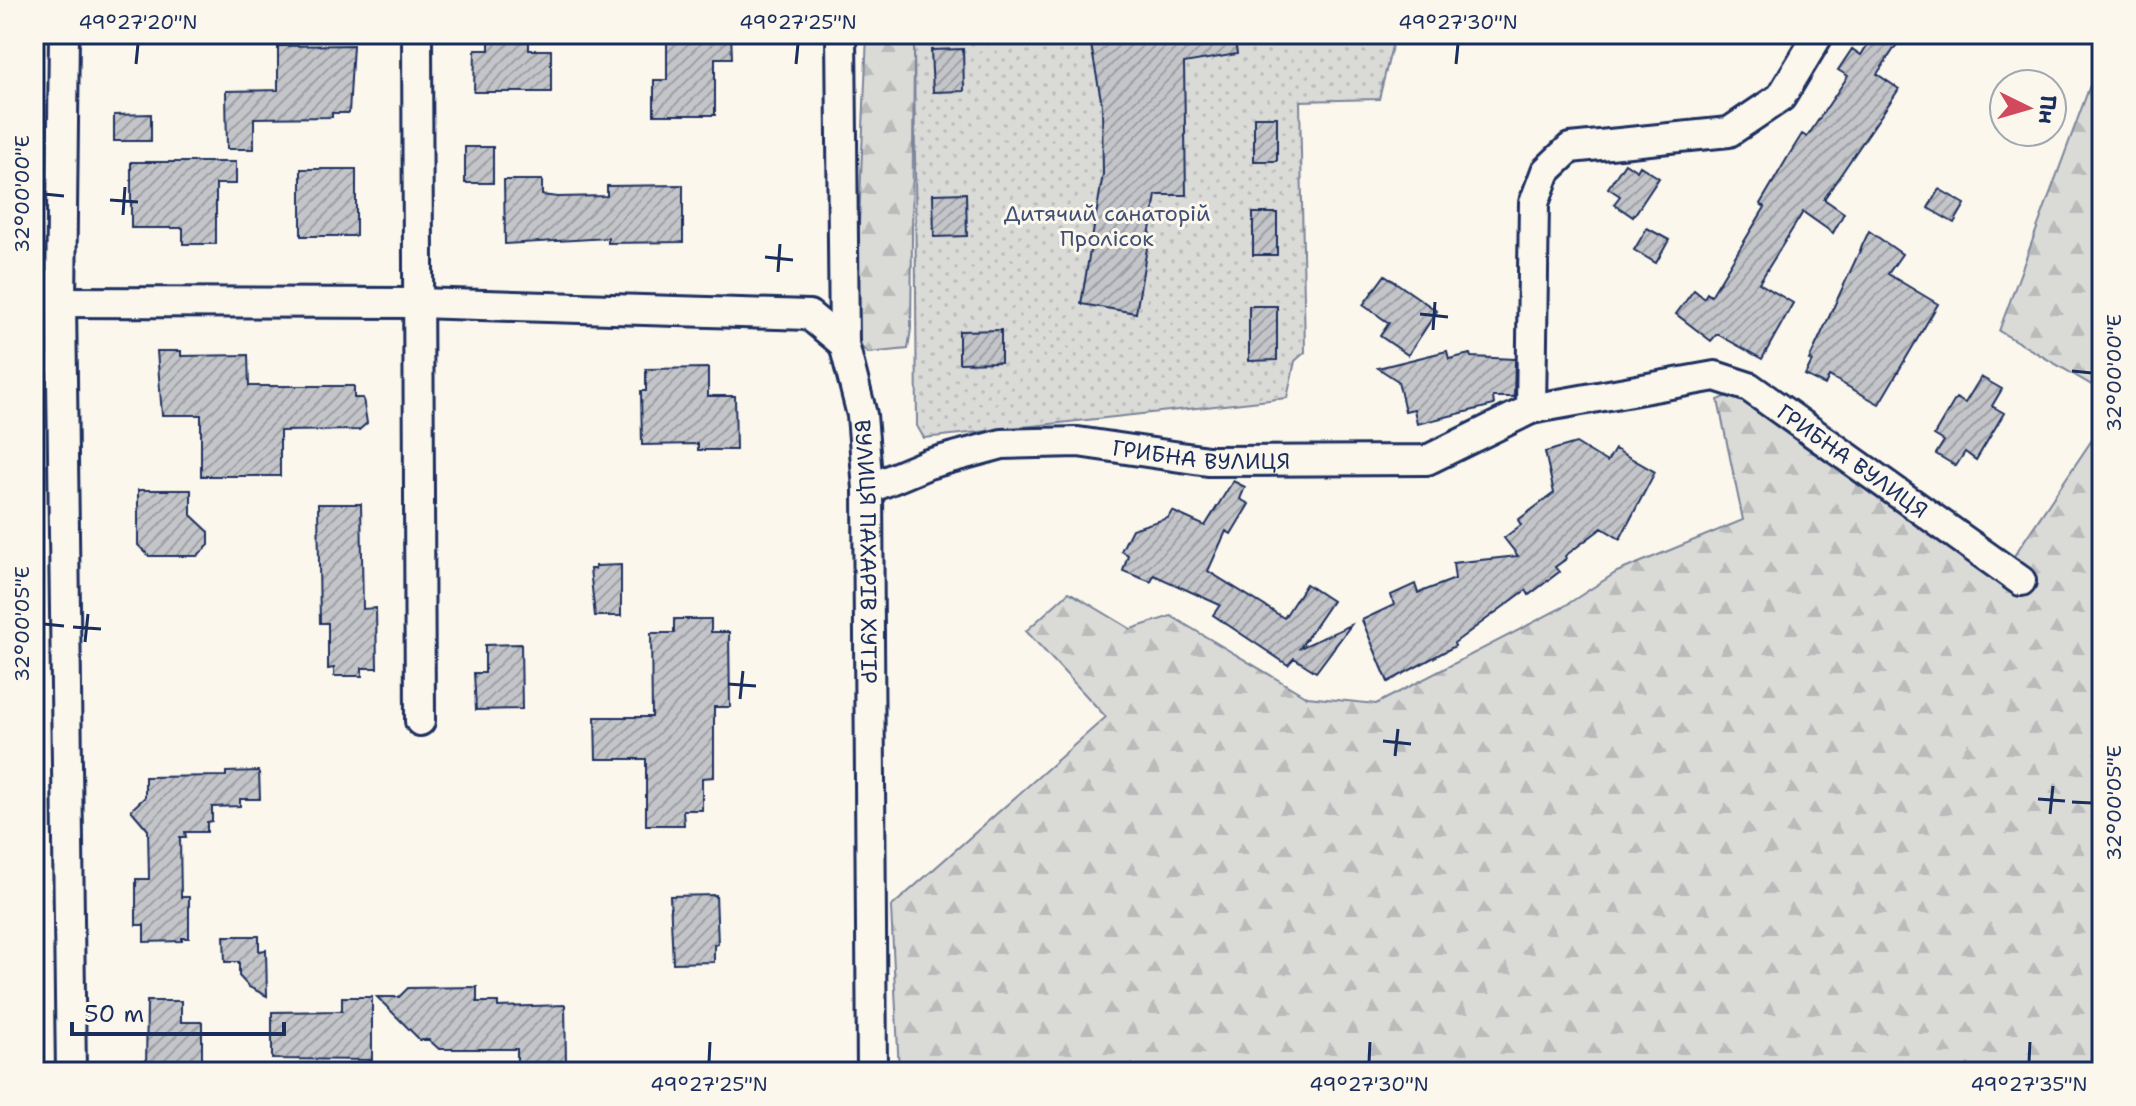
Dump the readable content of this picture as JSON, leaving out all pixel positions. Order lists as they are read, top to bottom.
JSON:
{
  "streets": {
    "street": ["ГРИБНА ВУЛИЦЯ", "ВУЛИЦЯ ПАХАРІВ ХУТІР"]
  },
  "crossings": [
    ["ГРИБНА ВУЛИЦЯ", "ВУЛИЦЯ ПАХАРІВ ХУТІР"]
  ],
  "parks": ["Дитячий санаторій Пролісок"],
  "scale_bar": "50 m",
  "north": "right",
  "coordinates": [
    "49°27'20\"N",
    "49°27'25\"N",
    "49°27'30\"N",
    "32°00'00\"E",
    "32°00'05\"E",
    "49°27'35\"N"
  ]
}
